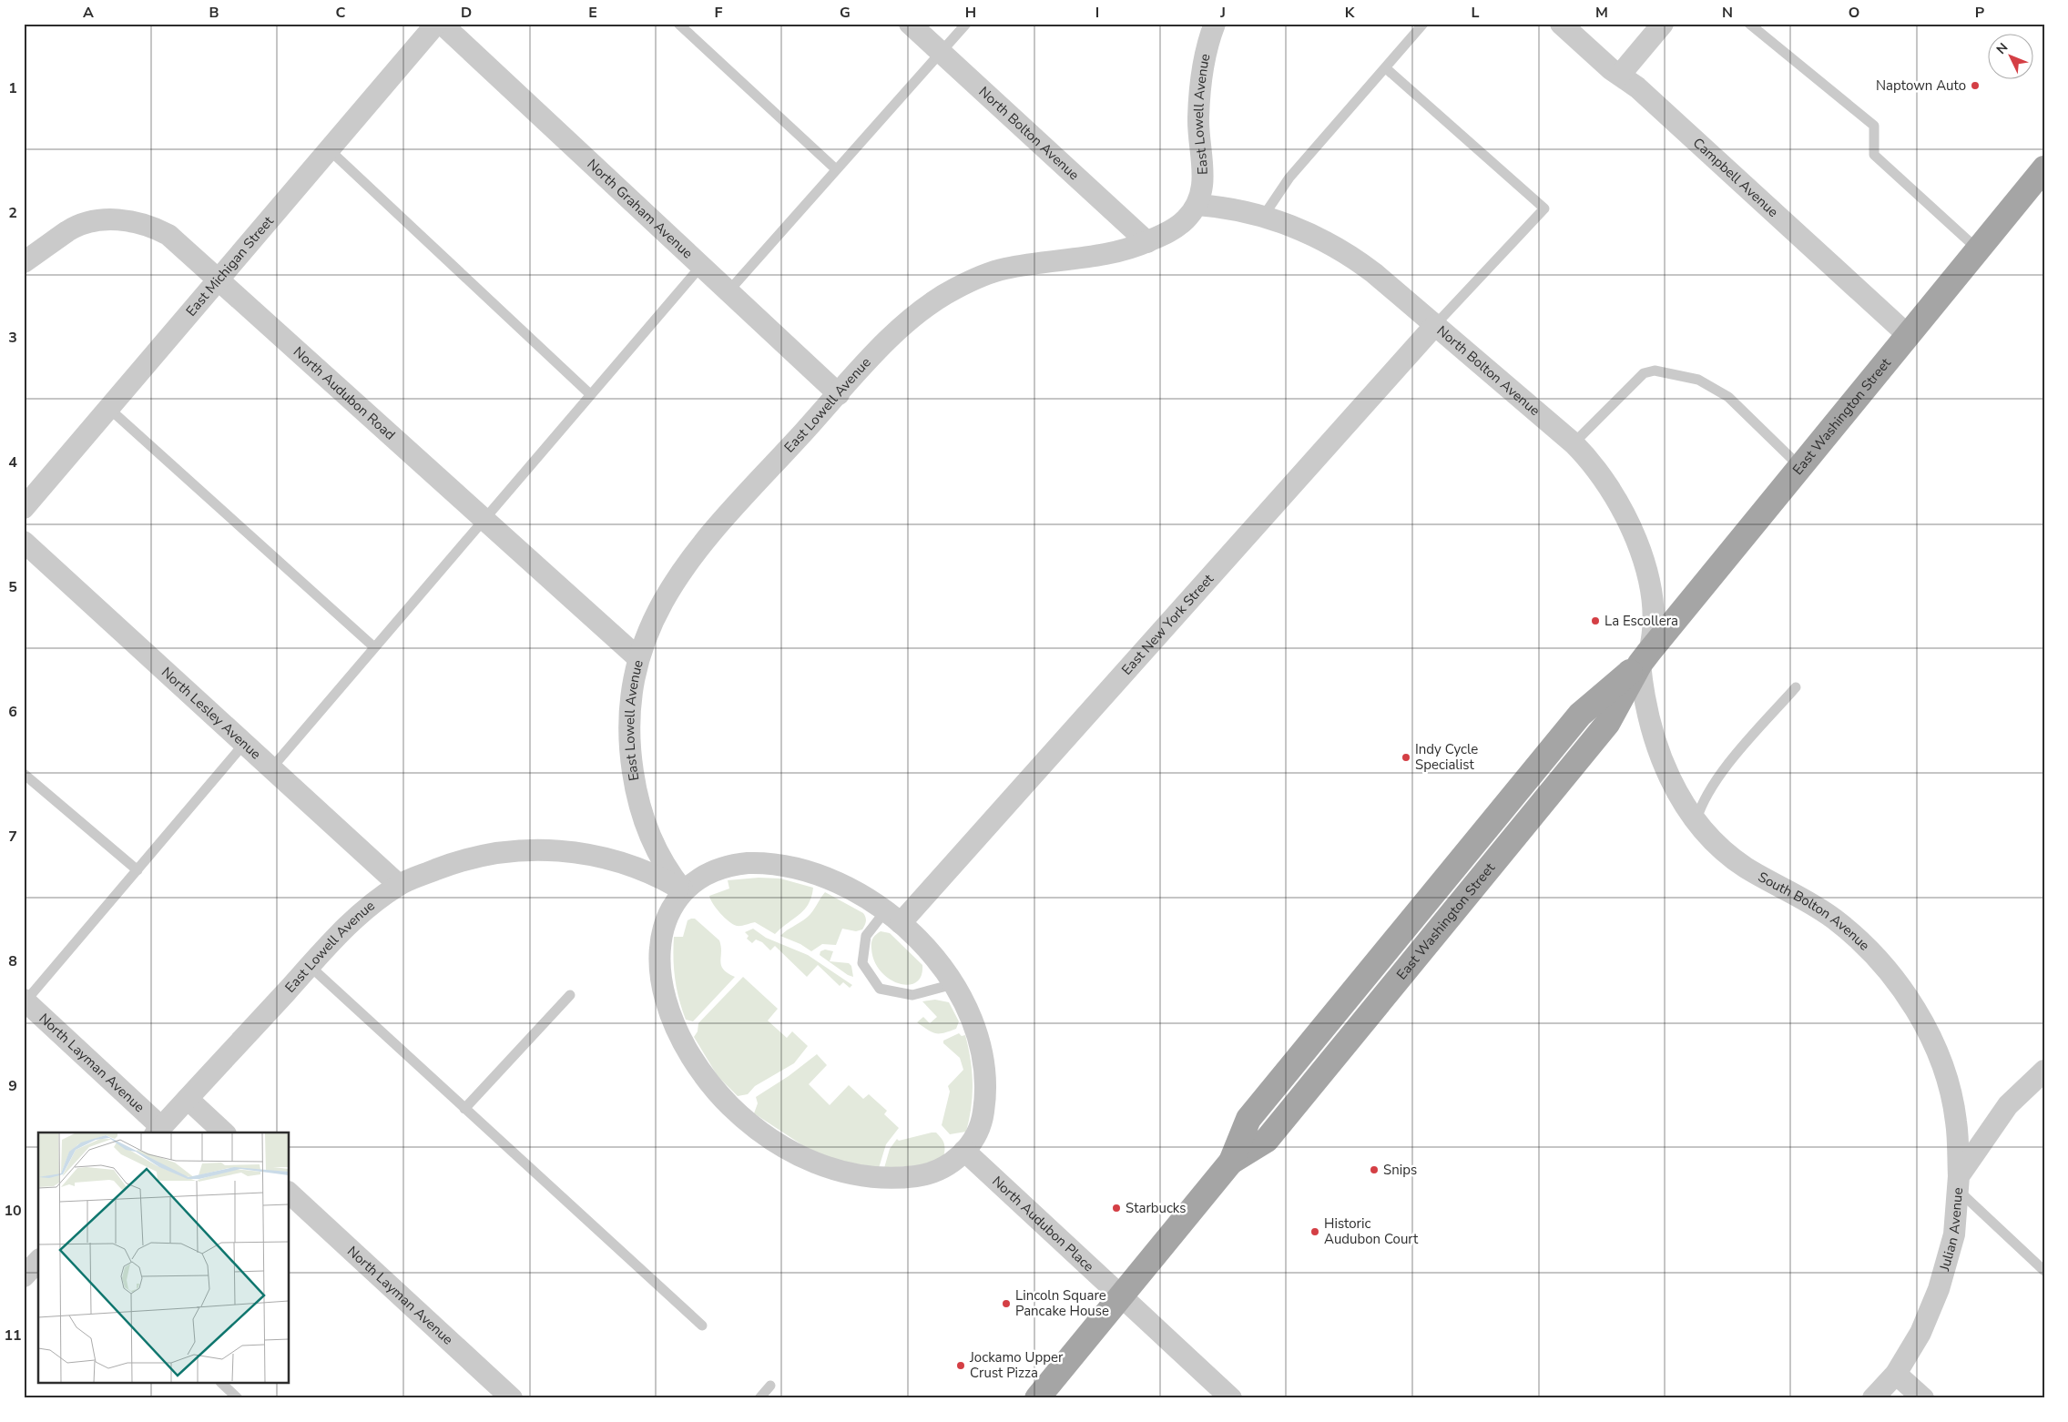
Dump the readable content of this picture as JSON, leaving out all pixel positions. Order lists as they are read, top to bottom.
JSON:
{
  "streets": {
    "main road": ["East Washington Street"],
    "street": [
      "East Lowell Avenue",
      "North Bolton Avenue",
      "Campbell Avenue",
      "North Graham Avenue",
      "East Michigan Street",
      "North Audubon Road",
      "East New York Street",
      "North Lesley Avenue",
      "South Bolton Avenue",
      "North Layman Avenue",
      "North Audubon Place",
      "Julian Avenue"
    ]
  },
  "crossings": [
    ["East Lowell Avenue", "North Bolton Avenue"],
    ["East Lowell Avenue", "North Graham Avenue"],
    ["East Lowell Avenue", "North Audubon Road"],
    ["East Lowell Avenue", "North Lesley Avenue"],
    ["East Lowell Avenue", "North Layman Avenue"],
    ["North Bolton Avenue", "East Washington Street"],
    ["North Bolton Avenue", "East New York Street"],
    ["North Bolton Avenue", "South Bolton Avenue"],
    ["Campbell Avenue", "East Washington Street"],
    ["East Michigan Street", "North Audubon Road"],
    ["East Washington Street", "South Bolton Avenue"],
    ["East Washington Street", "North Audubon Place"],
    ["South Bolton Avenue", "Julian Avenue"]
  ],
  "places": [
    "Naptown Auto",
    "La Escollera",
    "Indy Cycle Specialist",
    "Snips",
    "Starbucks",
    "Historic Audubon Court",
    "Lincoln Square Pancake House",
    "Jockamo Upper Crust Pizza"
  ],
  "north": "top left",
  "grid": {
    "columns": [
      "A",
      "B",
      "C",
      "D",
      "E",
      "F",
      "G",
      "H",
      "I",
      "J",
      "K",
      "L",
      "M",
      "N",
      "O",
      "P"
    ],
    "rows": [
      "1",
      "2",
      "3",
      "4",
      "5",
      "6",
      "7",
      "8",
      "9",
      "10",
      "11"
    ]
  }
}
